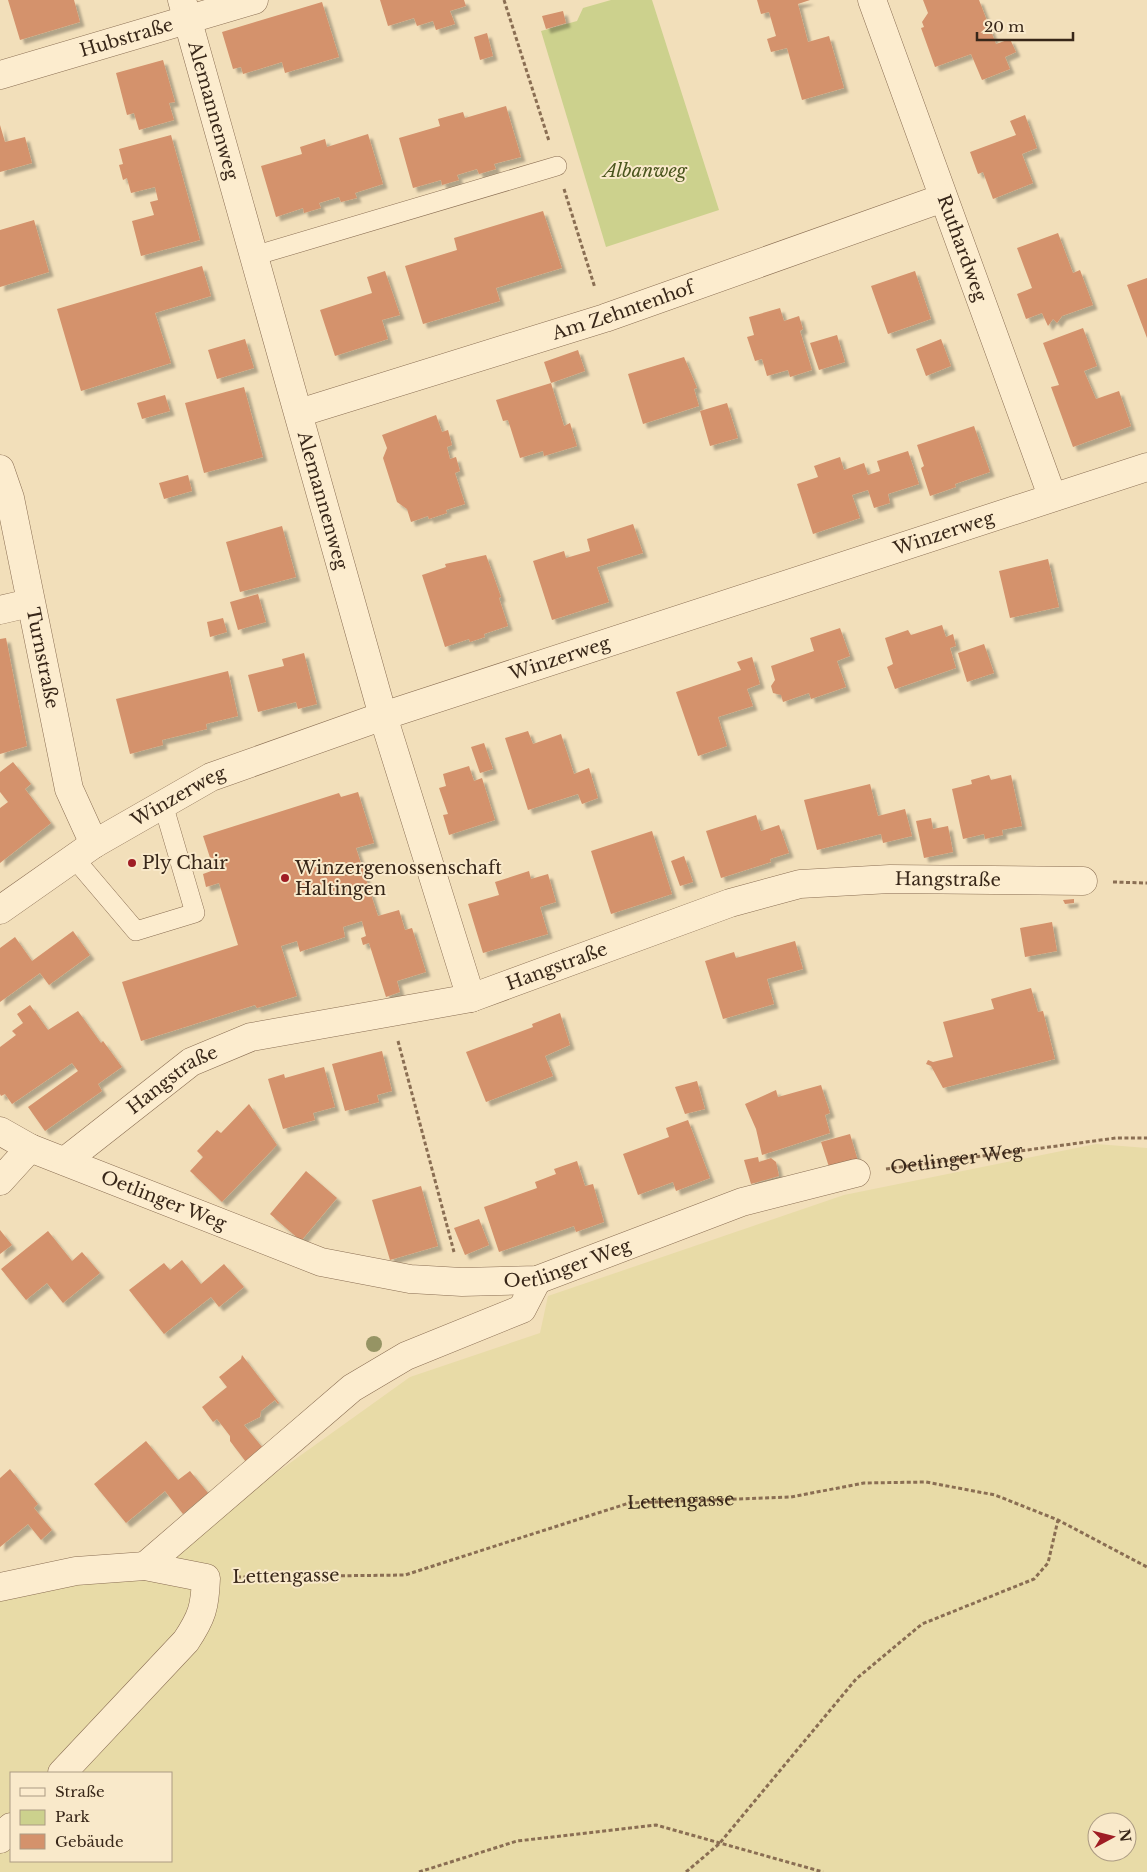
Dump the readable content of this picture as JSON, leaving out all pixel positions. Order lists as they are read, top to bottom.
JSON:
{
  "streets": {
    "street": [
      "Hubstraße",
      "Alemannenweg",
      "Ruthardweg",
      "Am Zehntenhof",
      "Winzerweg",
      "Turnstraße",
      "Hangstraße",
      "Oetlinger Weg"
    ],
    "path": ["Lettengasse"]
  },
  "crossings": [
    ["Hubstraße", "Alemannenweg"],
    ["Alemannenweg", "Am Zehntenhof"],
    ["Alemannenweg", "Winzerweg"],
    ["Alemannenweg", "Hangstraße"],
    ["Ruthardweg", "Am Zehntenhof"],
    ["Ruthardweg", "Winzerweg"],
    ["Winzerweg", "Turnstraße"],
    ["Hangstraße", "Oetlinger Weg"]
  ],
  "parks": ["Albanweg"],
  "places": ["Ply Chair", "Winzergenossenschaft Haltingen"],
  "legend": ["Straße", "Park", "Gebäude"],
  "scale_bar": "20 m",
  "north": "right"
}
